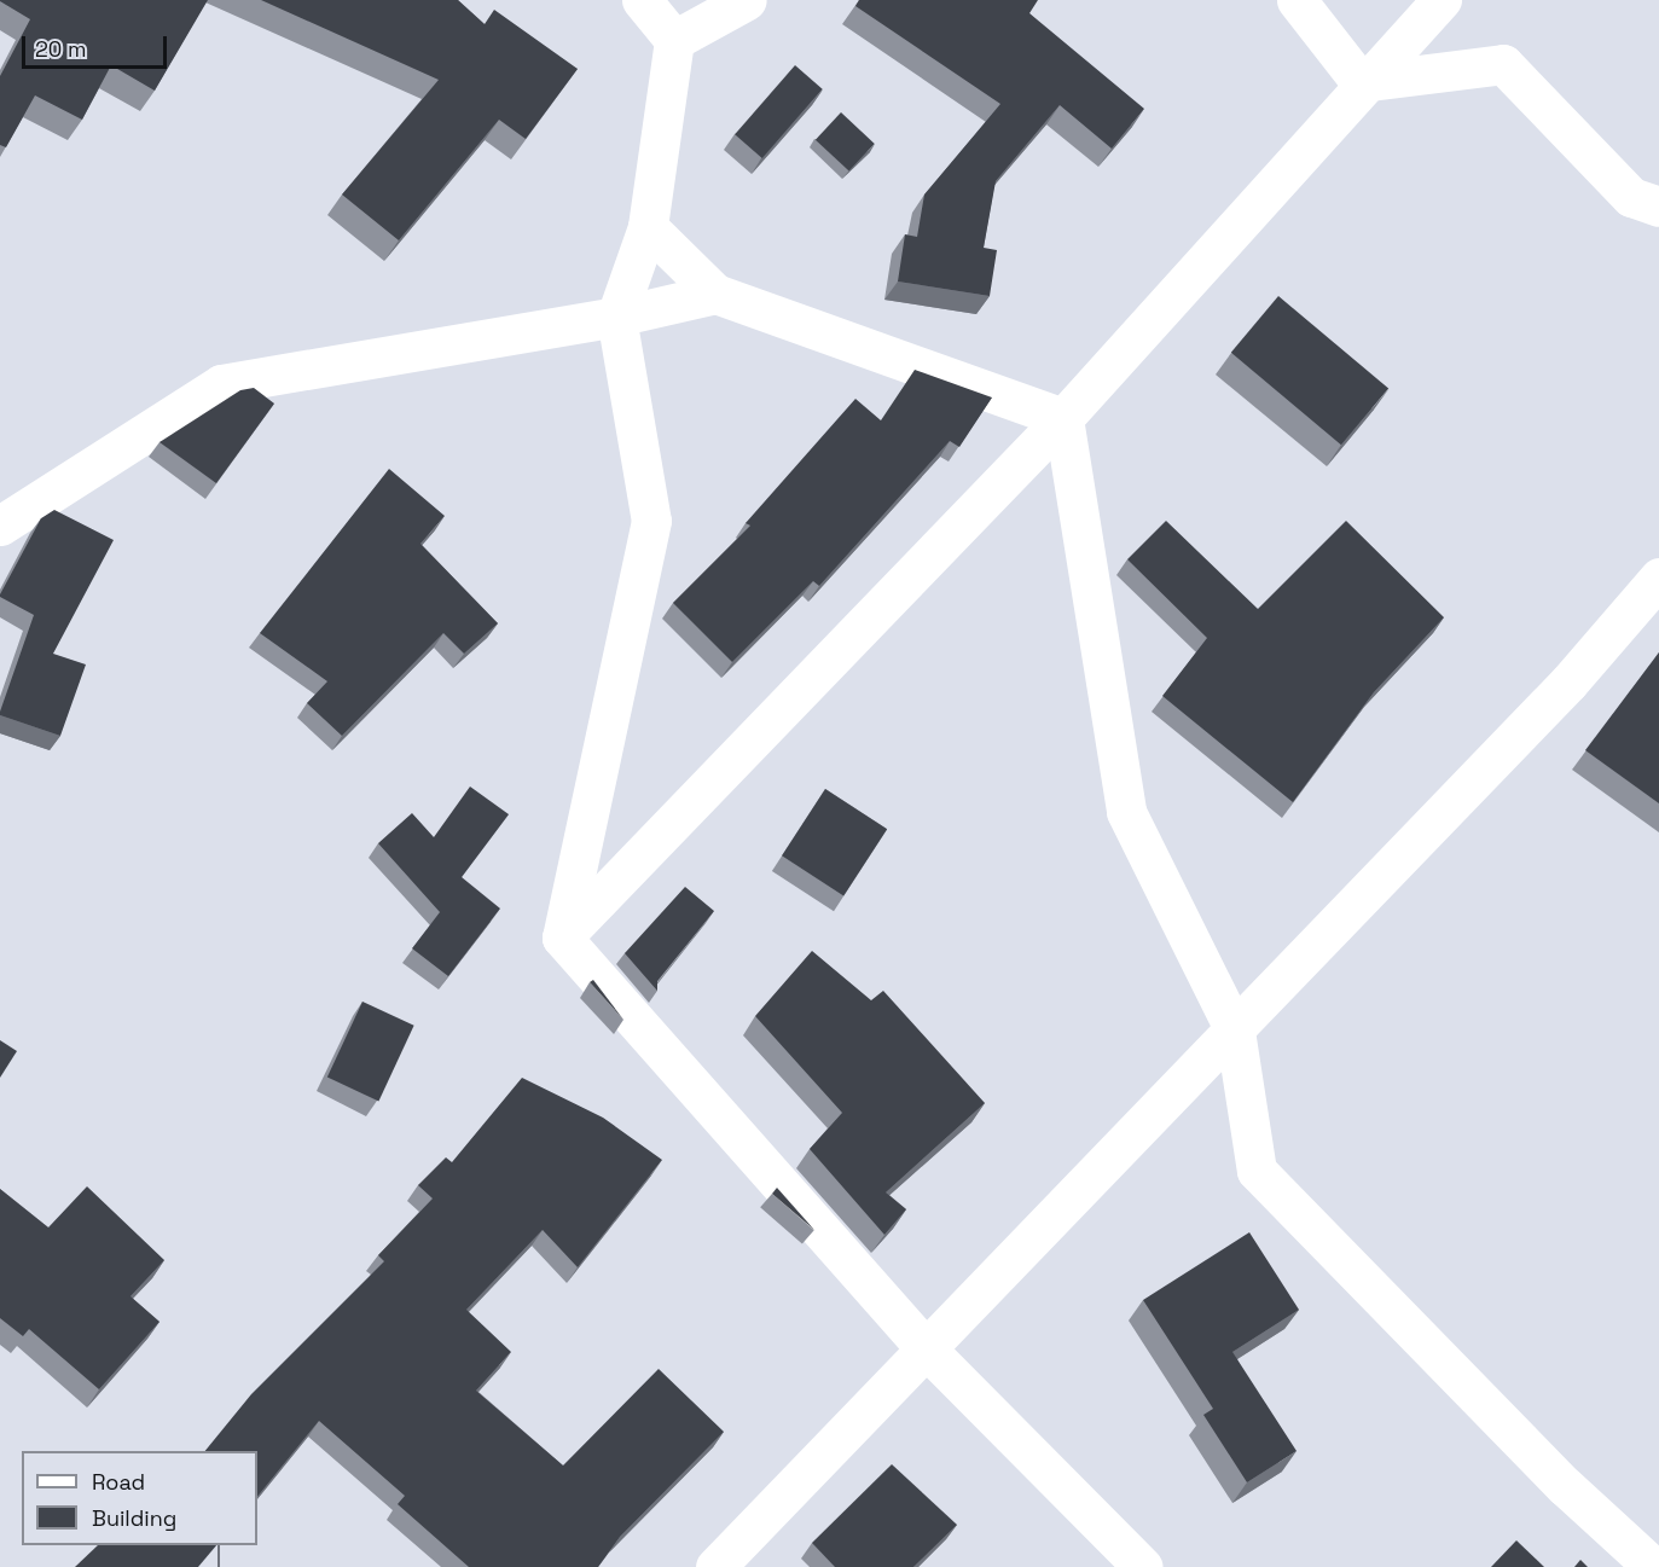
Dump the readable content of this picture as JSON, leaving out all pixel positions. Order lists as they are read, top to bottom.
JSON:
{
  "legend": ["Road", "Building"],
  "scale_bar": "20 m"
}
